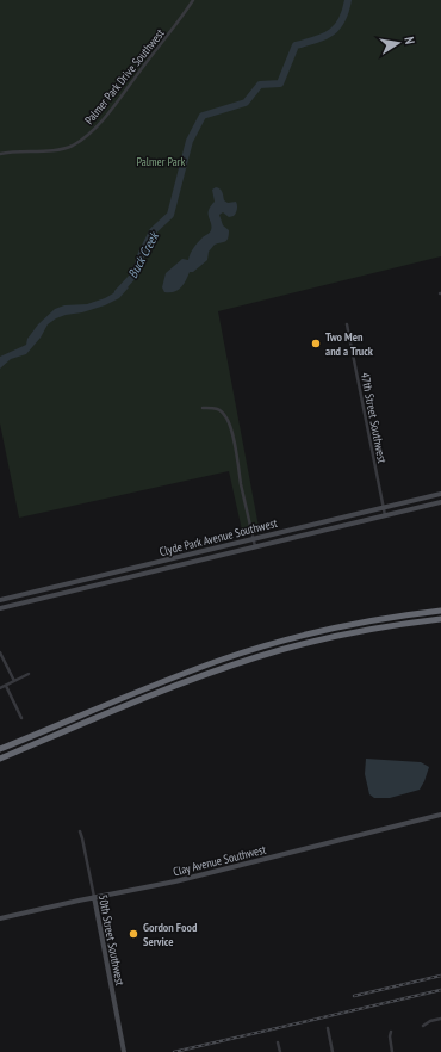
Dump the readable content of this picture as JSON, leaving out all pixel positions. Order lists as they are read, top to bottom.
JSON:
{
  "streets": {
    "main road": ["Clyde Park Avenue Southwest", "Clay Avenue Southwest", "50th Street Southwest"],
    "street": ["Palmer Park Drive Southwest", "47th Street Southwest"]
  },
  "crossings": [
    ["47th Street Southwest", "Clyde Park Avenue Southwest"],
    ["Clay Avenue Southwest", "50th Street Southwest"]
  ],
  "water": ["Buck Creek"],
  "parks": ["Palmer Park"],
  "places": ["Two Men and a Truck", "Gordon Food Service"],
  "north": "right"
}
